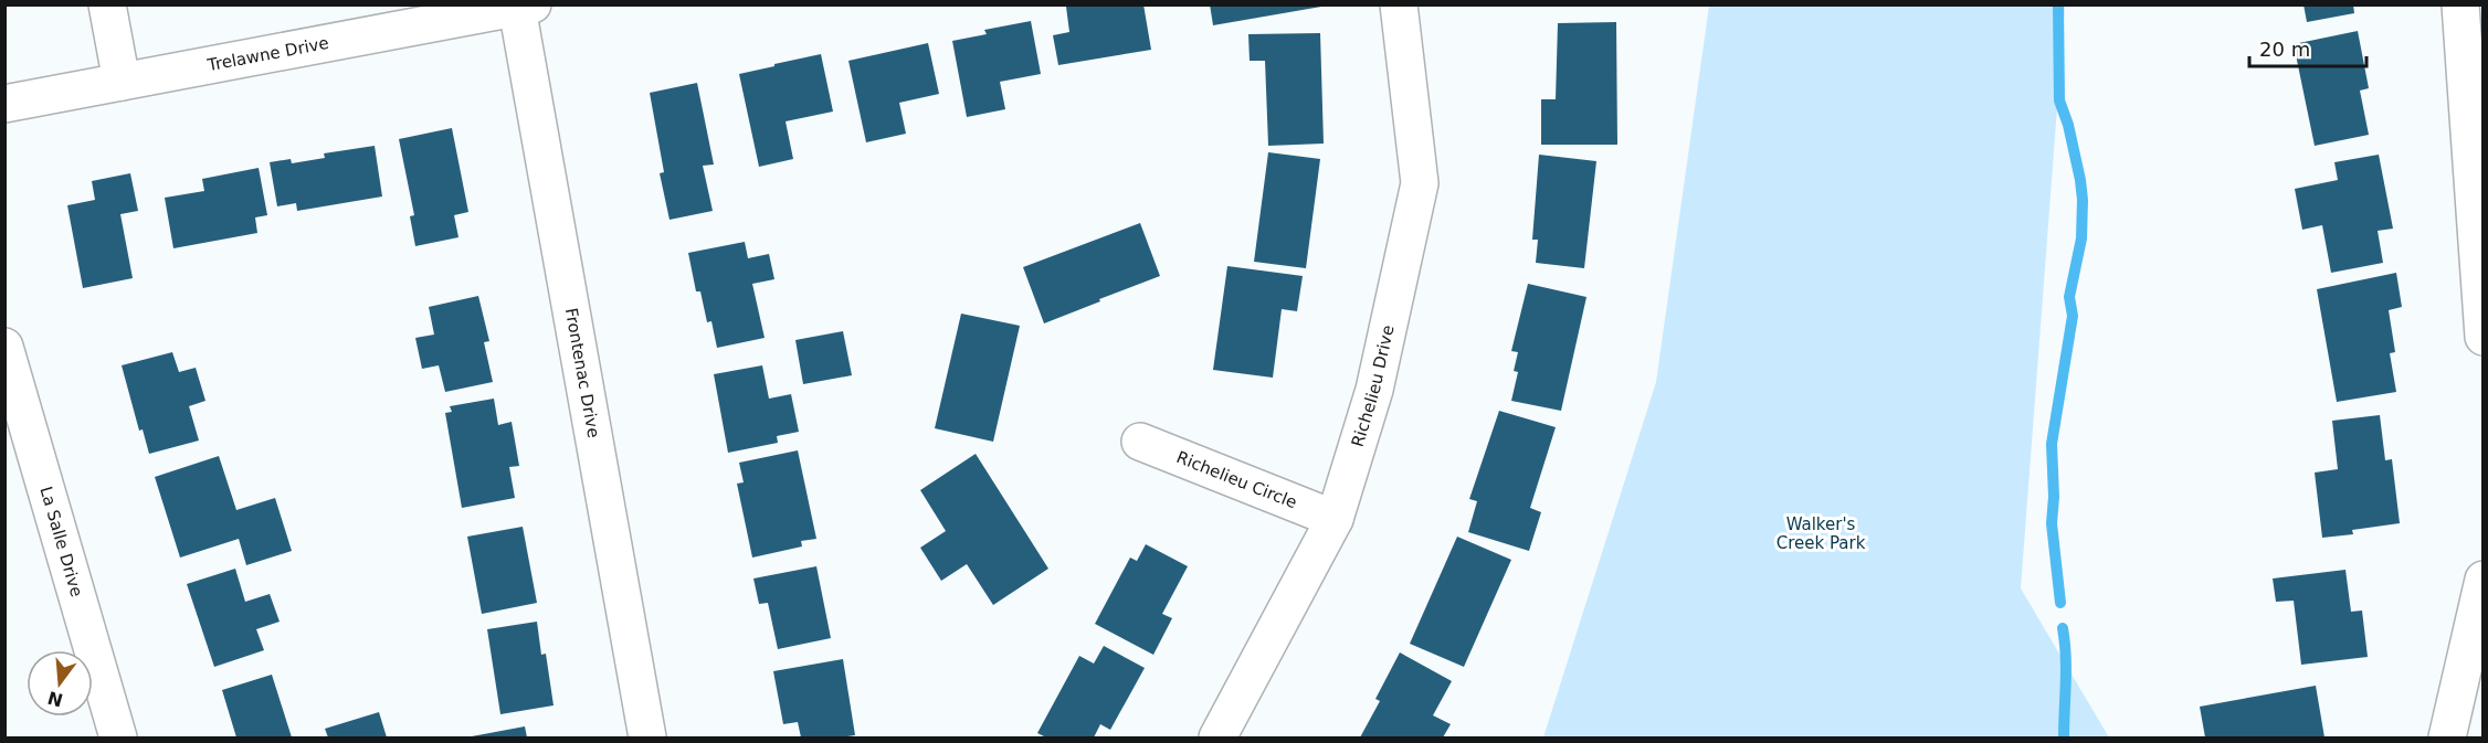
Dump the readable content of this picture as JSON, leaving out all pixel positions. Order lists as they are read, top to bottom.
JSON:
{
  "streets": {
    "street": [
      "Trelawne Drive",
      "Frontenac Drive",
      "Richelieu Drive",
      "Richelieu Circle",
      "La Salle Drive"
    ]
  },
  "crossings": [
    ["Trelawne Drive", "Frontenac Drive"],
    ["Richelieu Drive", "Richelieu Circle"]
  ],
  "parks": ["Walker's Creek Park"],
  "scale_bar": "20 m",
  "north": "bottom"
}
